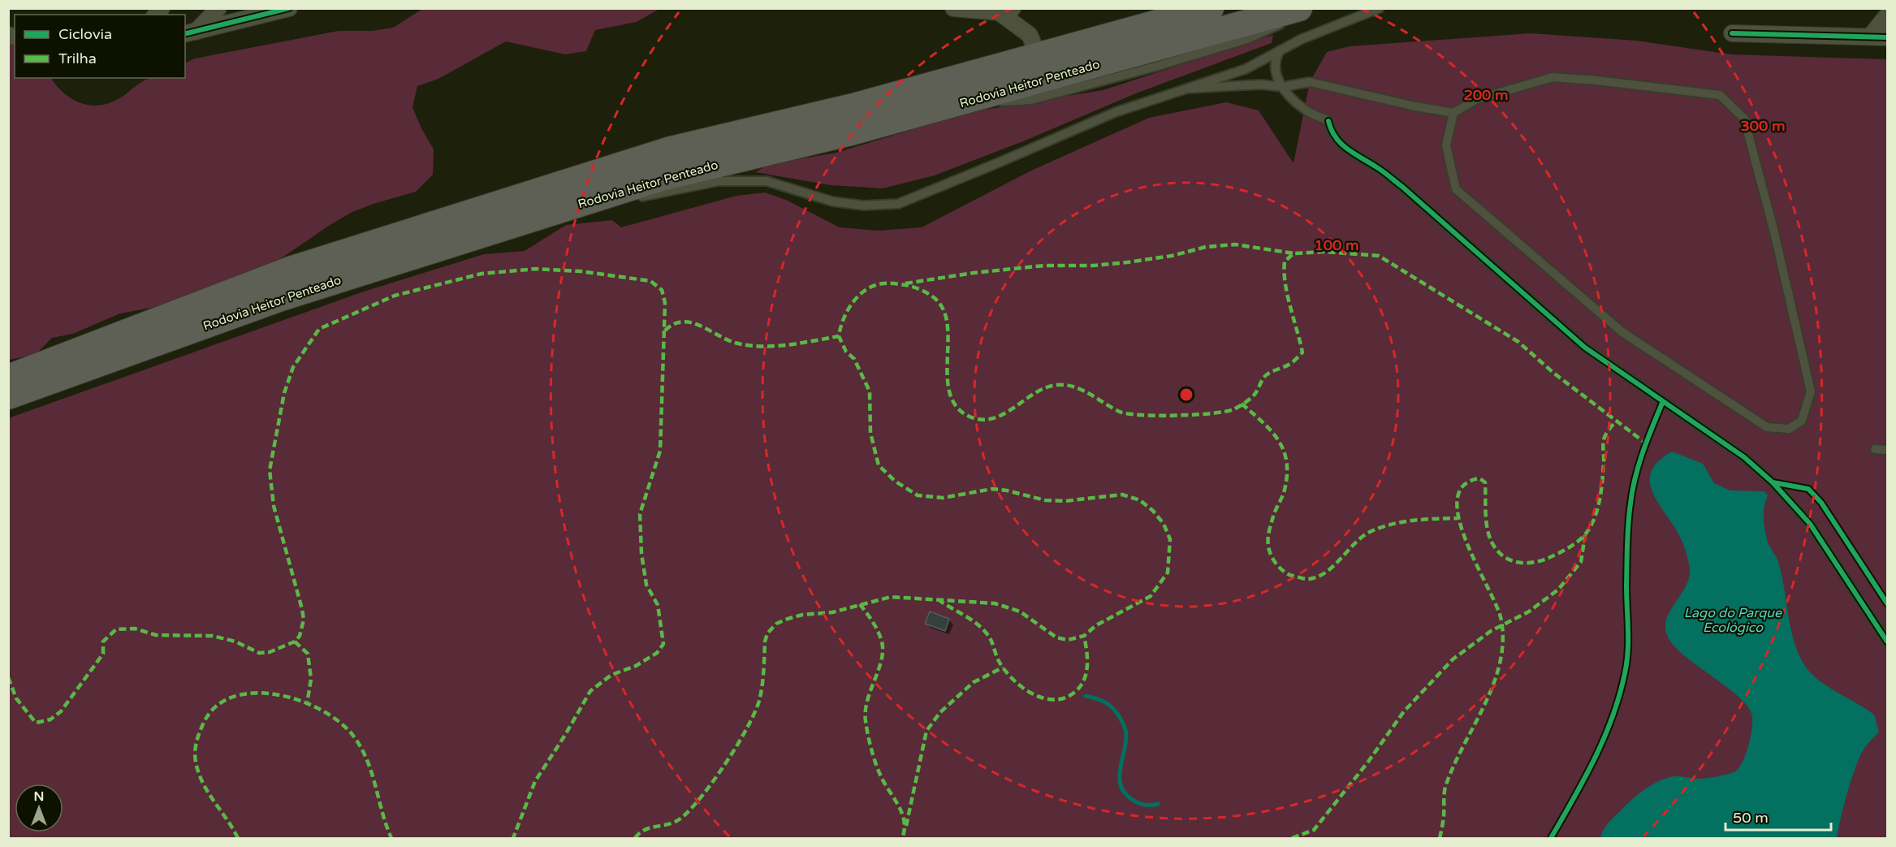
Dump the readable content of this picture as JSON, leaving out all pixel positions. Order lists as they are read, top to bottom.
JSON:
{
  "streets": {
    "main road": ["Rodovia Heitor Penteado"]
  },
  "water": ["Lago do Parque Ecológico"],
  "legend": ["Ciclovia", "Trilha"],
  "scale_bar": "50 m",
  "north": "top",
  "rings": ["200 m", "300 m", "100 m"]
}
